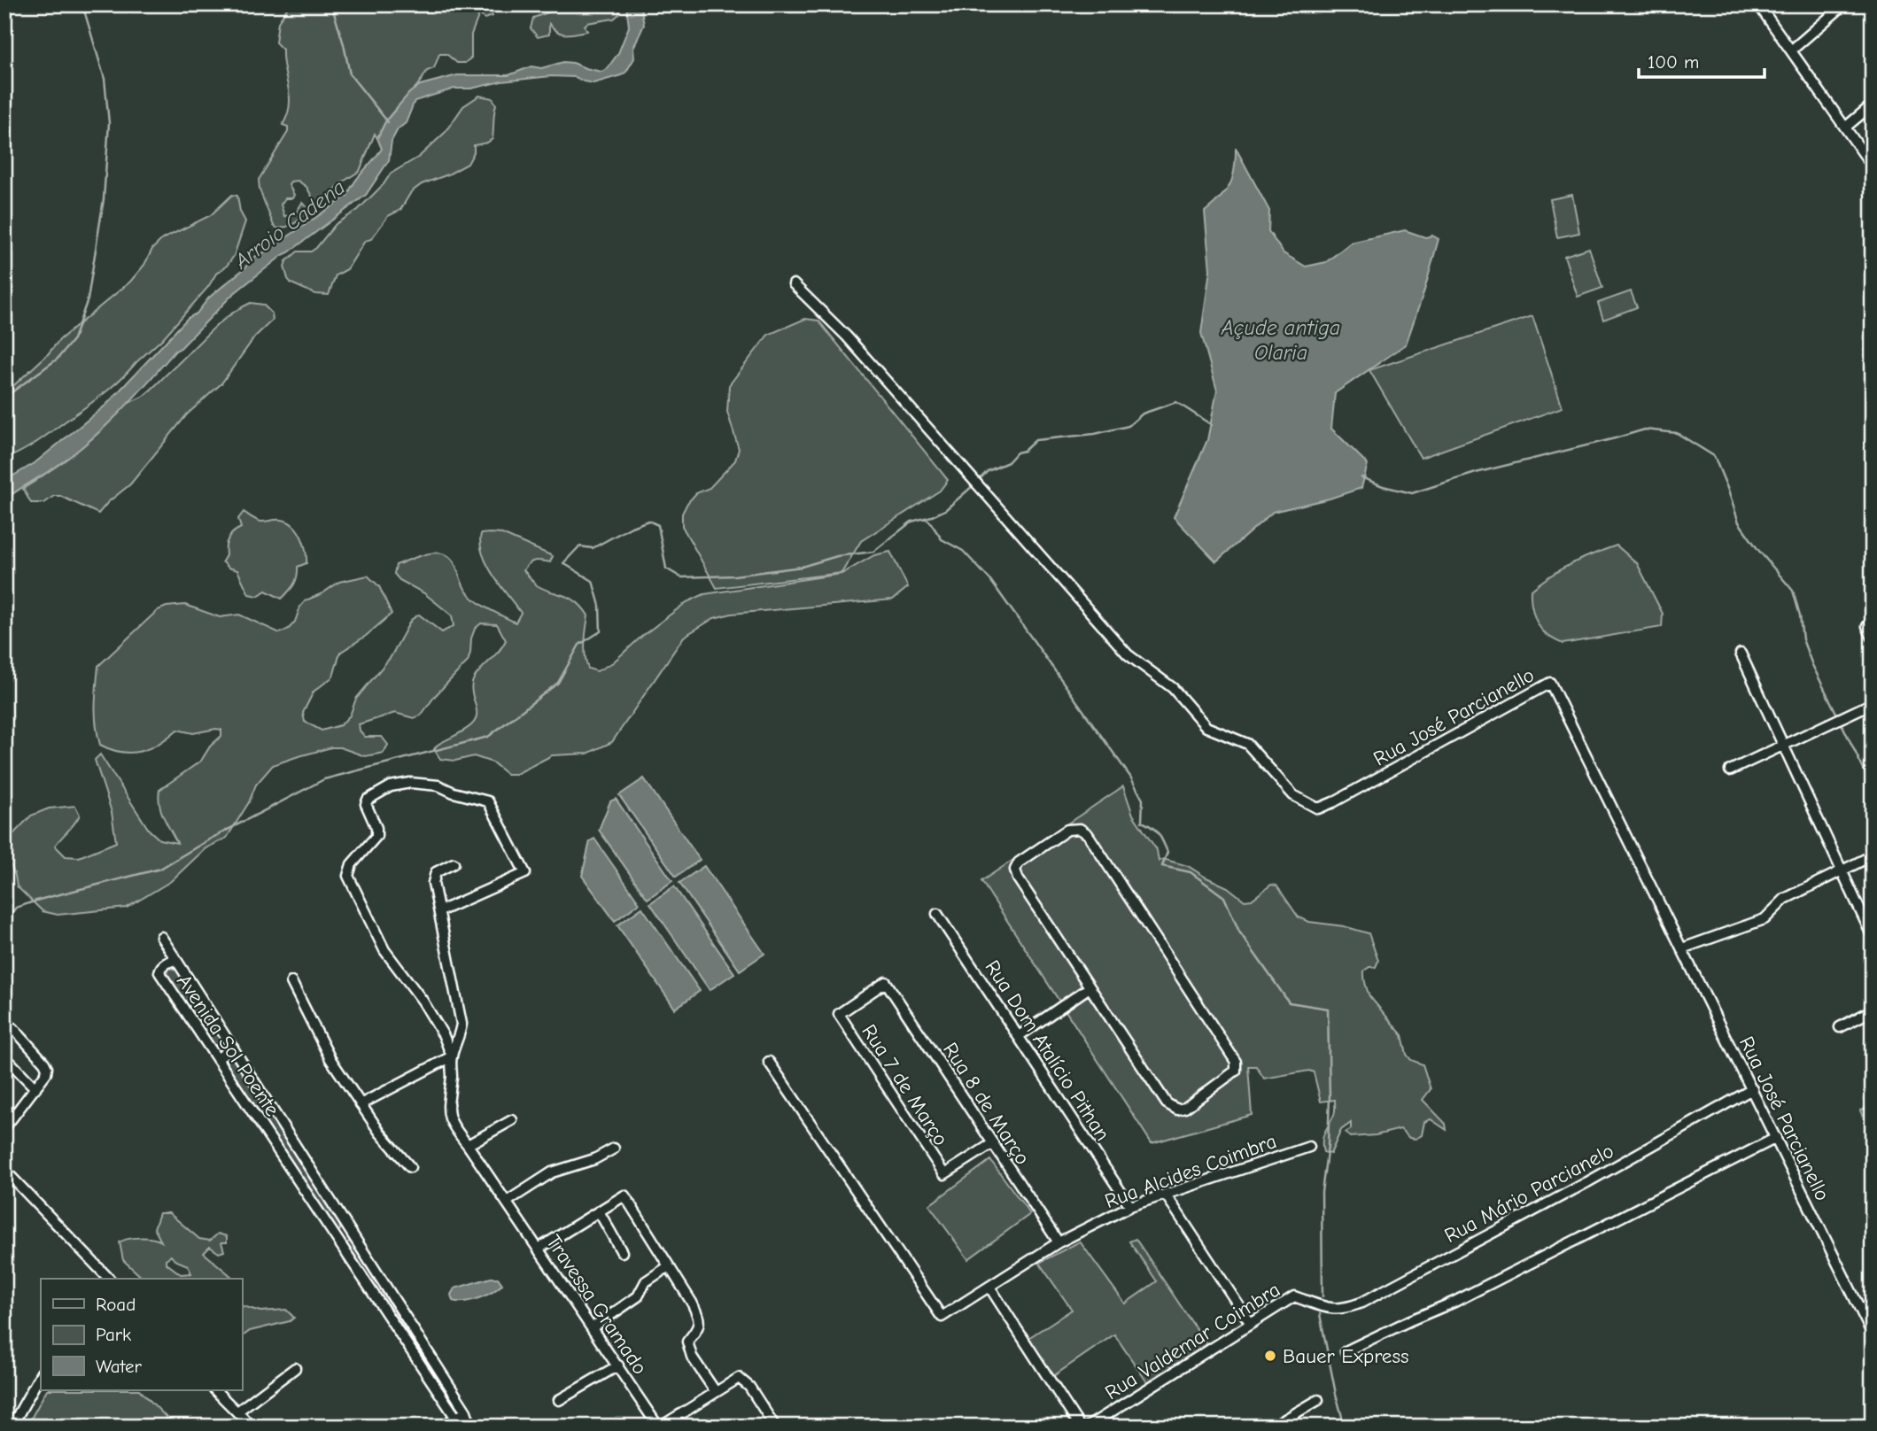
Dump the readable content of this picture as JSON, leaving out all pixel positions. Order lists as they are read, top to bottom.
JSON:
{
  "streets": {
    "street": [
      "Rua José Parcianello",
      "Avenida Sol Poente",
      "Rua Dom Atalício Pithan",
      "Rua 7 de Março",
      "Rua 8 de Março",
      "Rua Alcides Coimbra",
      "Rua Mário Parcianelo",
      "Travessa Gramado",
      "Rua Valdemar Coimbra"
    ]
  },
  "crossings": [
    ["Rua José Parcianello", "Rua Mário Parcianelo"],
    ["Rua Dom Atalício Pithan", "Rua Alcides Coimbra"],
    ["Rua 7 de Março", "Rua 8 de Março"],
    ["Rua 8 de Março", "Rua Alcides Coimbra"],
    ["Rua Mário Parcianelo", "Rua Valdemar Coimbra"]
  ],
  "water": ["Arroio Cadena", "Açude antiga Olaria"],
  "places": ["Bauer Express"],
  "legend": ["Road", "Park", "Water"],
  "scale_bar": "100 m"
}
